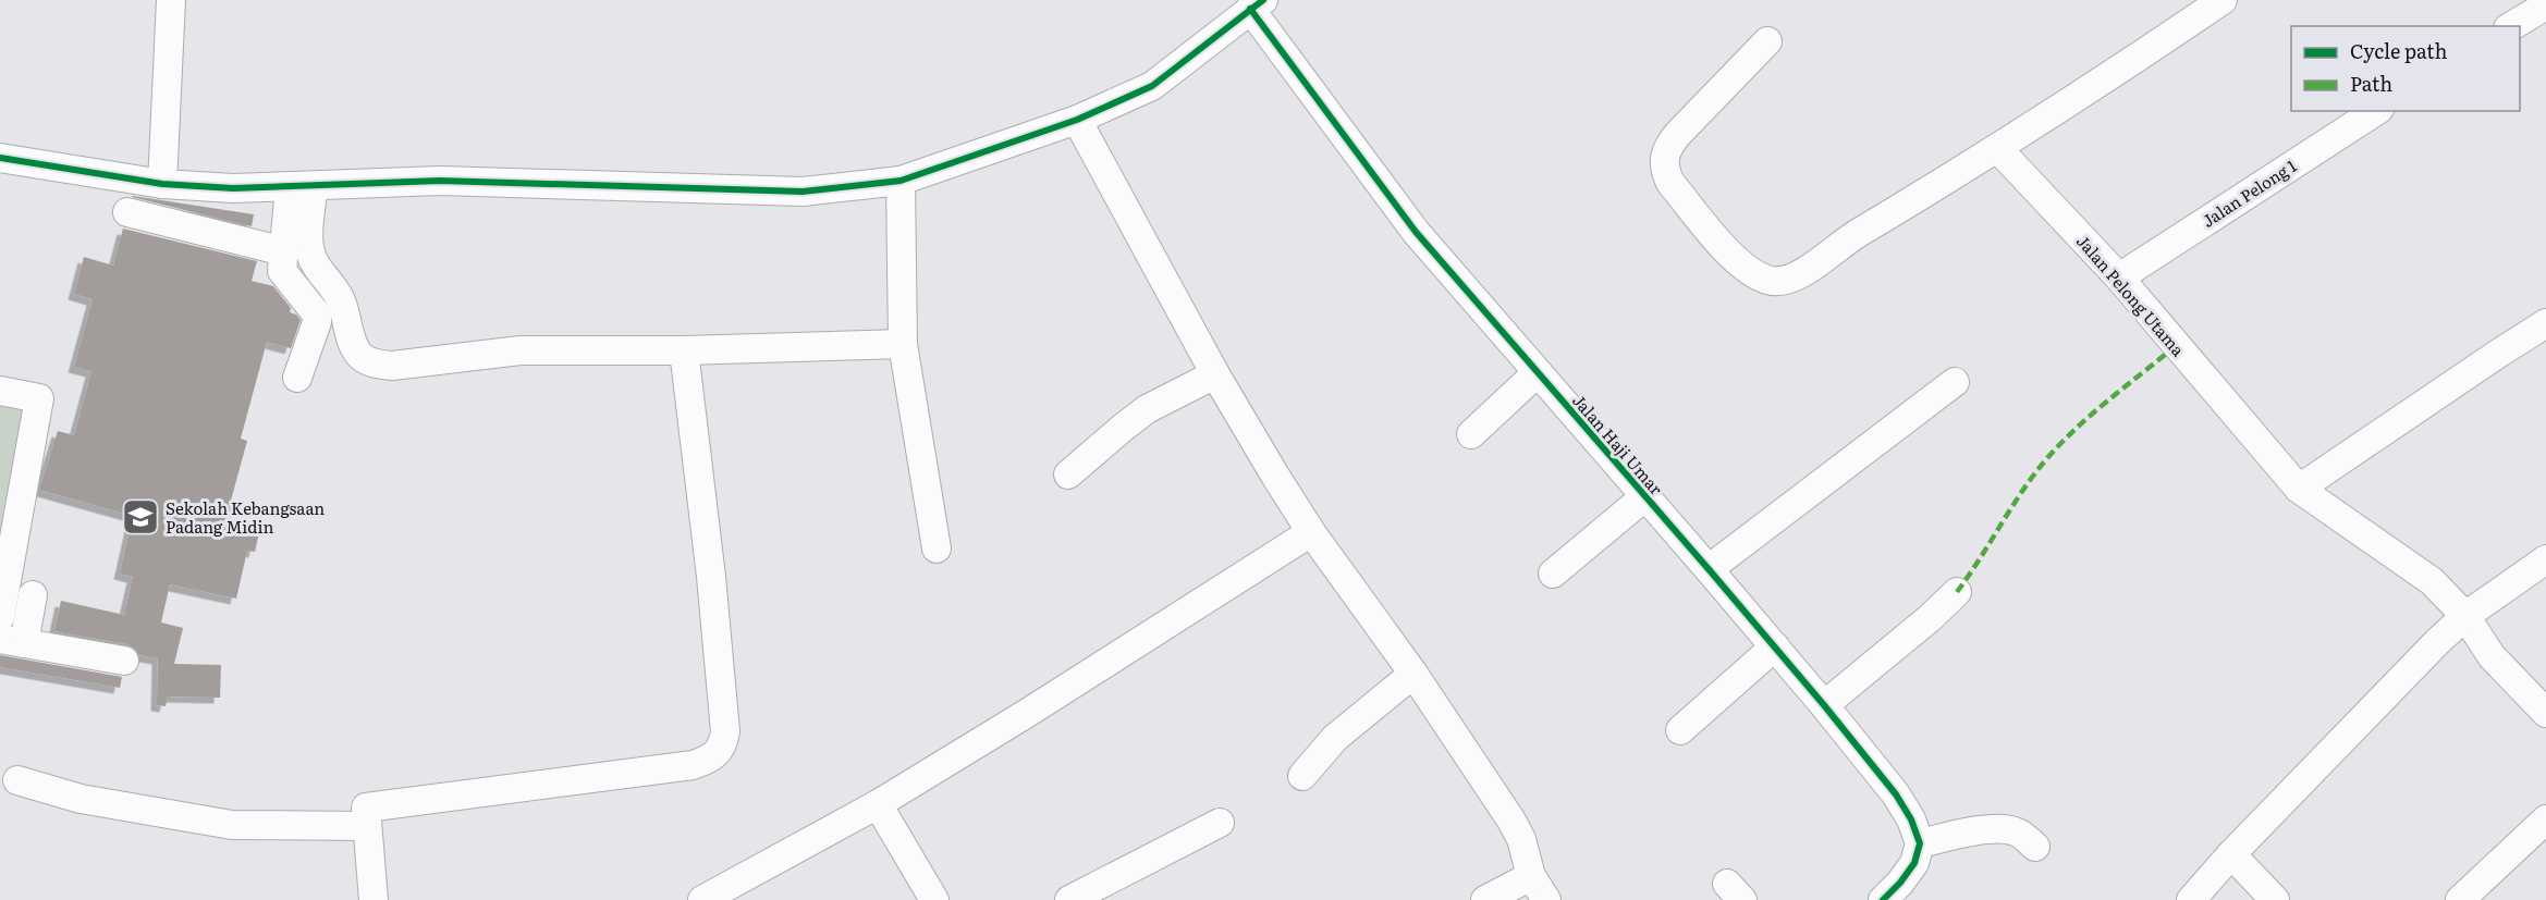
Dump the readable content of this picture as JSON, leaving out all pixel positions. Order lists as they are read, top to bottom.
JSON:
{
  "streets": {
    "street": ["Jalan Pelong 1", "Jalan Pelong Utama", "Jalan Haji Umar"]
  },
  "crossings": [
    ["Jalan Pelong 1", "Jalan Pelong Utama"]
  ],
  "places": {
    "school or university": ["Sekolah Kebangsaan Padang Midin"]
  },
  "legend": ["Cycle path", "Path"]
}
